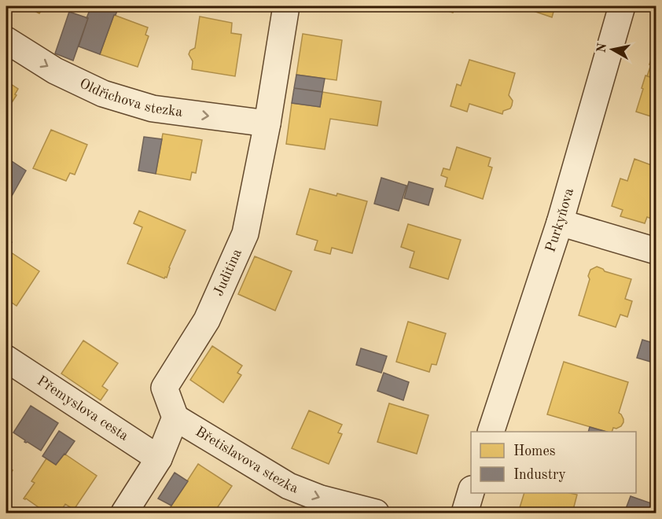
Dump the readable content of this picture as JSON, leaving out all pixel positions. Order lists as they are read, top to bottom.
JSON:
{
  "streets": {
    "street": [
      "Oldřichova stezka",
      "Purkyňova",
      "Juditina",
      "Přemyslova cesta",
      "Břetislavova stezka"
    ]
  },
  "crossings": [
    ["Oldřichova stezka", "Juditina"],
    ["Juditina", "Břetislavova stezka"]
  ],
  "one_way": ["Oldřichova stezka", "Břetislavova stezka"],
  "legend": ["Homes", "Industry"],
  "north": "left"
}
